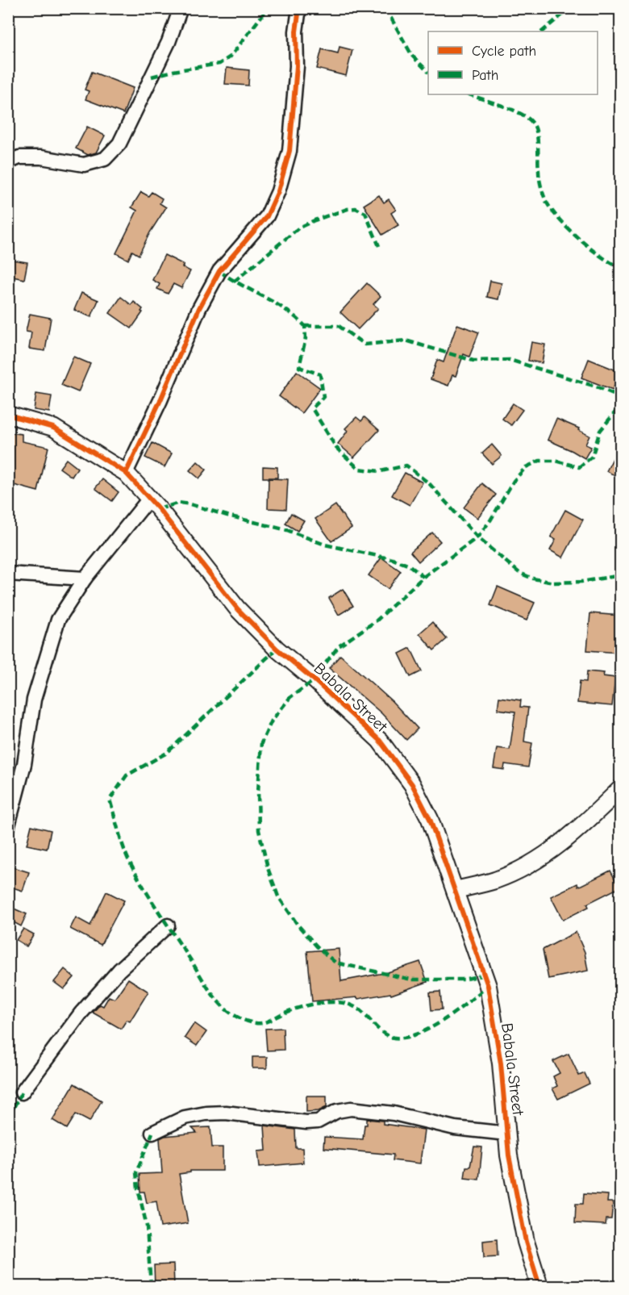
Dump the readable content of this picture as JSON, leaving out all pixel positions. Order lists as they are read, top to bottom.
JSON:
{
  "streets": {
    "street": ["Babala Street"]
  },
  "legend": ["Cycle path", "Path"]
}
